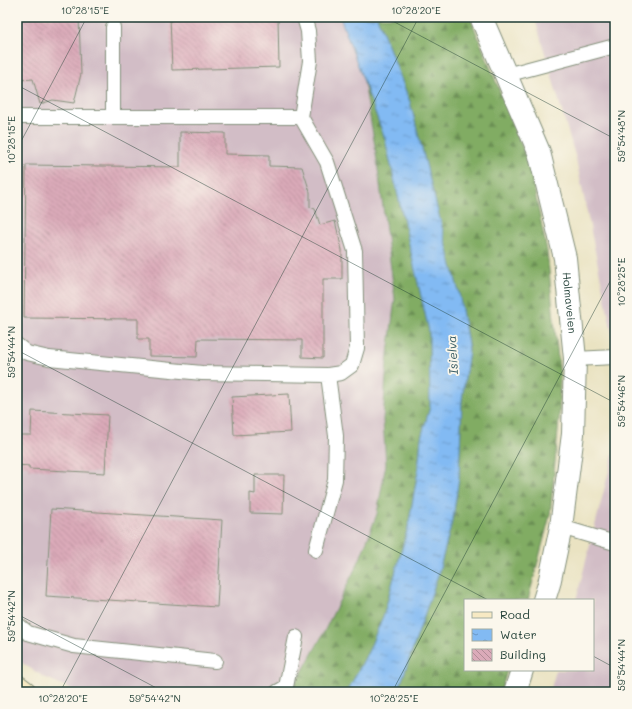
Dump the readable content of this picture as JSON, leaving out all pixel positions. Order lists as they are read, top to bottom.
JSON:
{
  "streets": {
    "street": ["Holmaveien"]
  },
  "water": ["Isielva"],
  "legend": ["Road", "Water", "Building"],
  "coordinates": [
    "10°28'15\"E",
    "10°28'20\"E",
    "59°54'48\"N",
    "10°28'25\"E",
    "59°54'44\"N",
    "59°54'46\"N",
    "59°54'42\"N"
  ]
}
